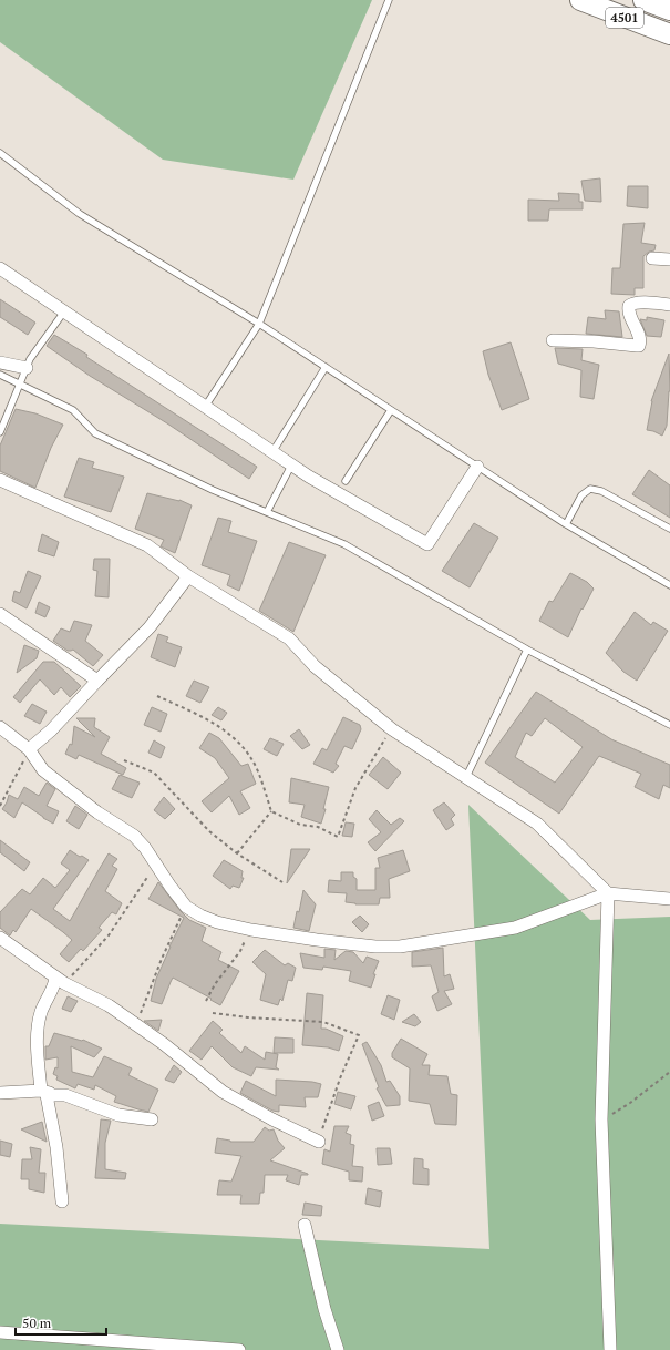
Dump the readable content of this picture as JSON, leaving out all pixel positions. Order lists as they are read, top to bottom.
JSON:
{
  "streets": {
    "main road": ["4501"]
  },
  "scale_bar": "50 m"
}
